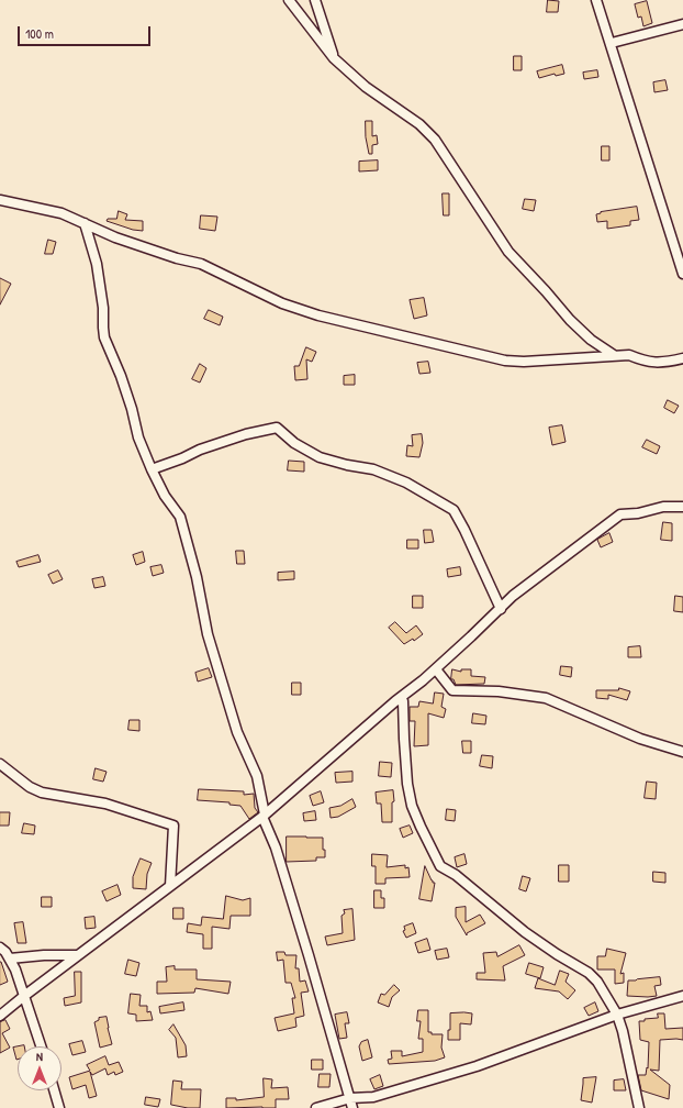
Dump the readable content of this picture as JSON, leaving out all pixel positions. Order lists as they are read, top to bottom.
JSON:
{
  "scale_bar": "100 m",
  "north": "top"
}
